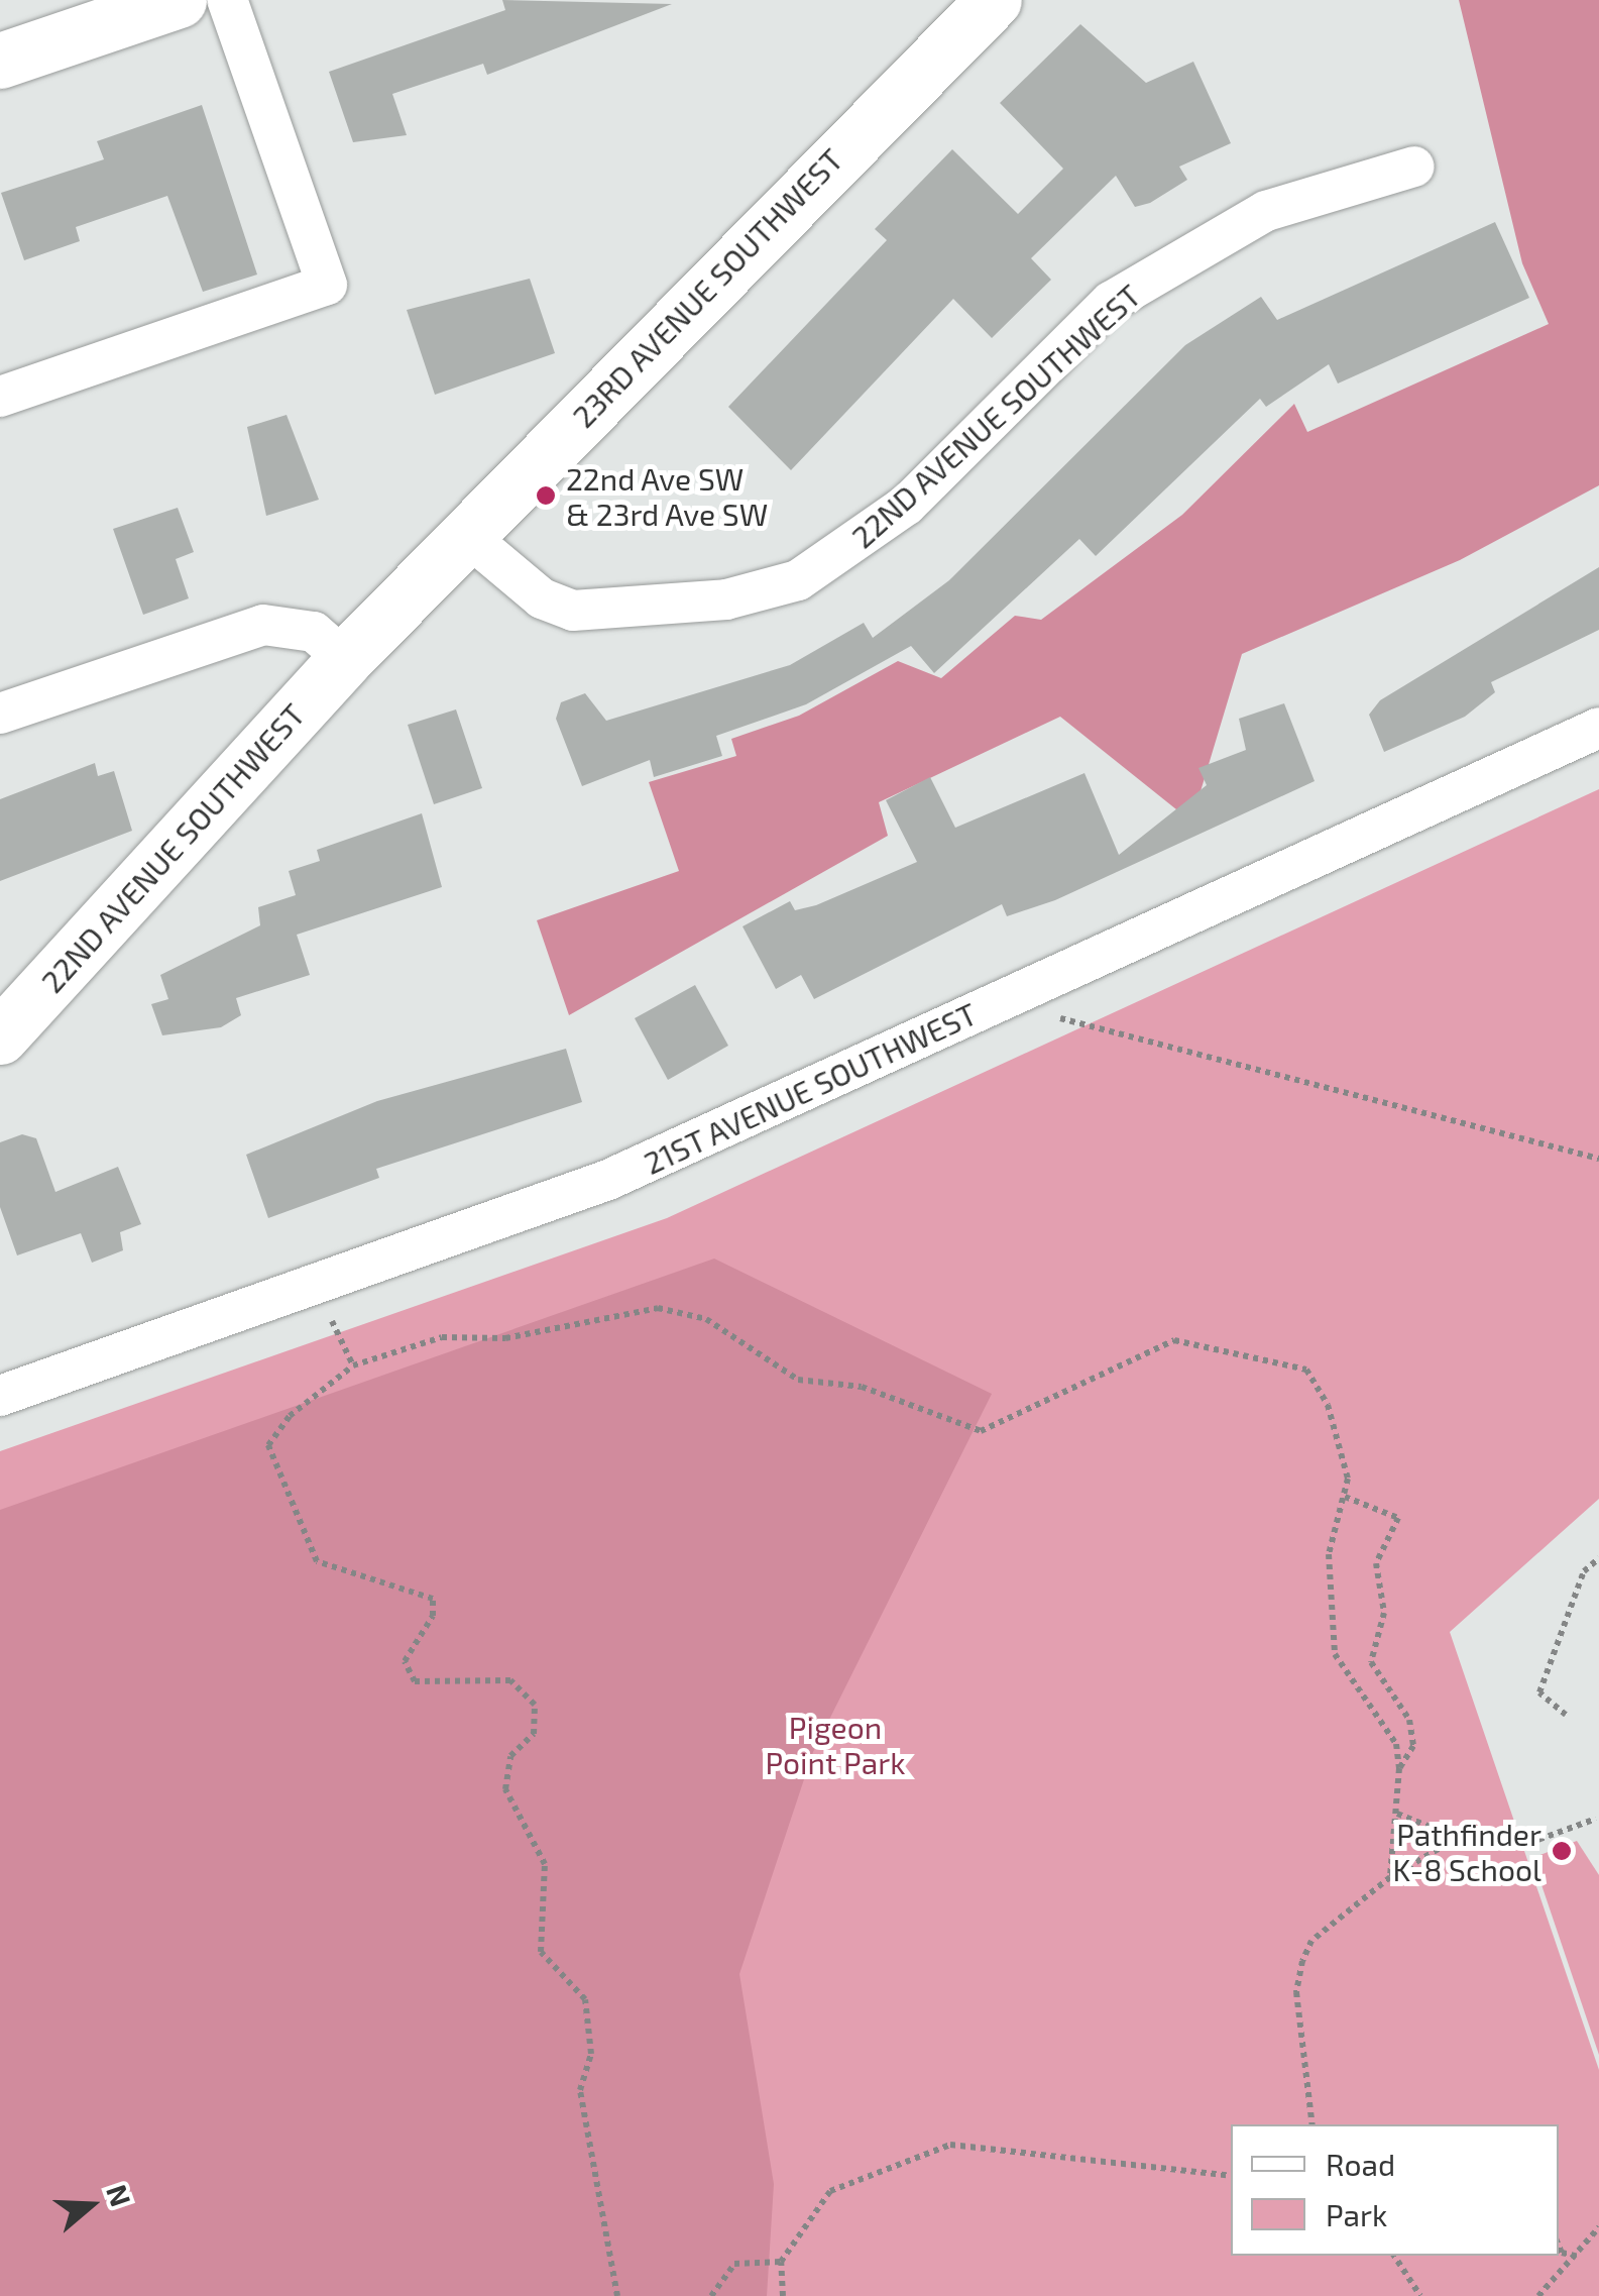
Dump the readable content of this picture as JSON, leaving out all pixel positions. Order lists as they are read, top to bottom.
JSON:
{
  "streets": {
    "street": ["23RD AVENUE SOUTHWEST", "22ND AVENUE SOUTHWEST", "21ST AVENUE SOUTHWEST"]
  },
  "crossings": [
    ["23RD AVENUE SOUTHWEST", "22ND AVENUE SOUTHWEST"]
  ],
  "parks": ["Pigeon Point Park"],
  "places": ["22nd Ave SW & 23rd Ave SW", "Pathfinder K-8 School"],
  "legend": ["Road", "Park"],
  "north": "right"
}
